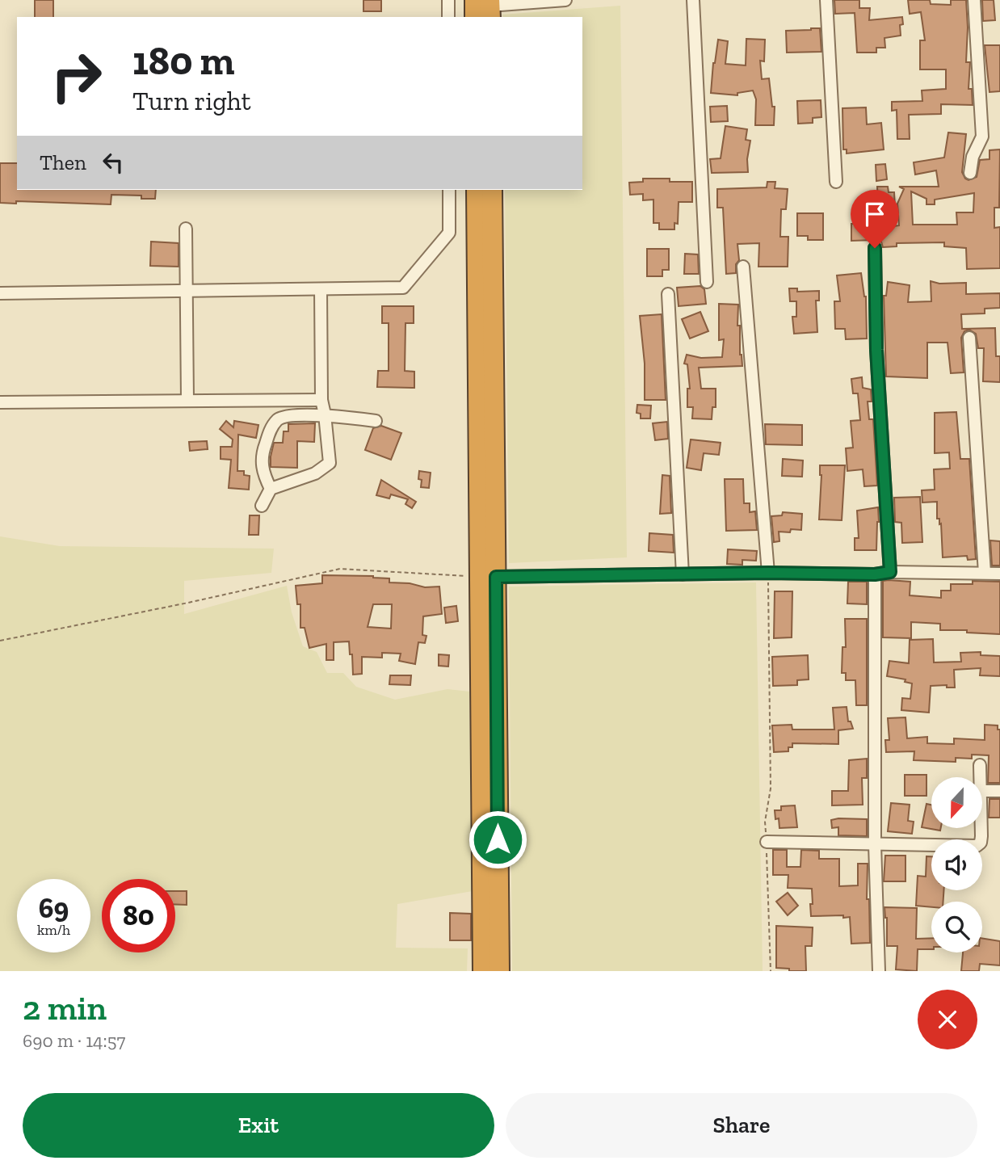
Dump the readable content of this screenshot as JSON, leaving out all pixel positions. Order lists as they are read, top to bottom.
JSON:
{
  "north": "bottom",
  "page": {
    "turn": ["180 m", "Turn right"],
    "then": "Then",
    "speed": "69 km/h",
    "limit": "80",
    "heading": ["2 min", "690 m · 14:57"],
    "buttons": ["Exit", "Share"]
  }
}
